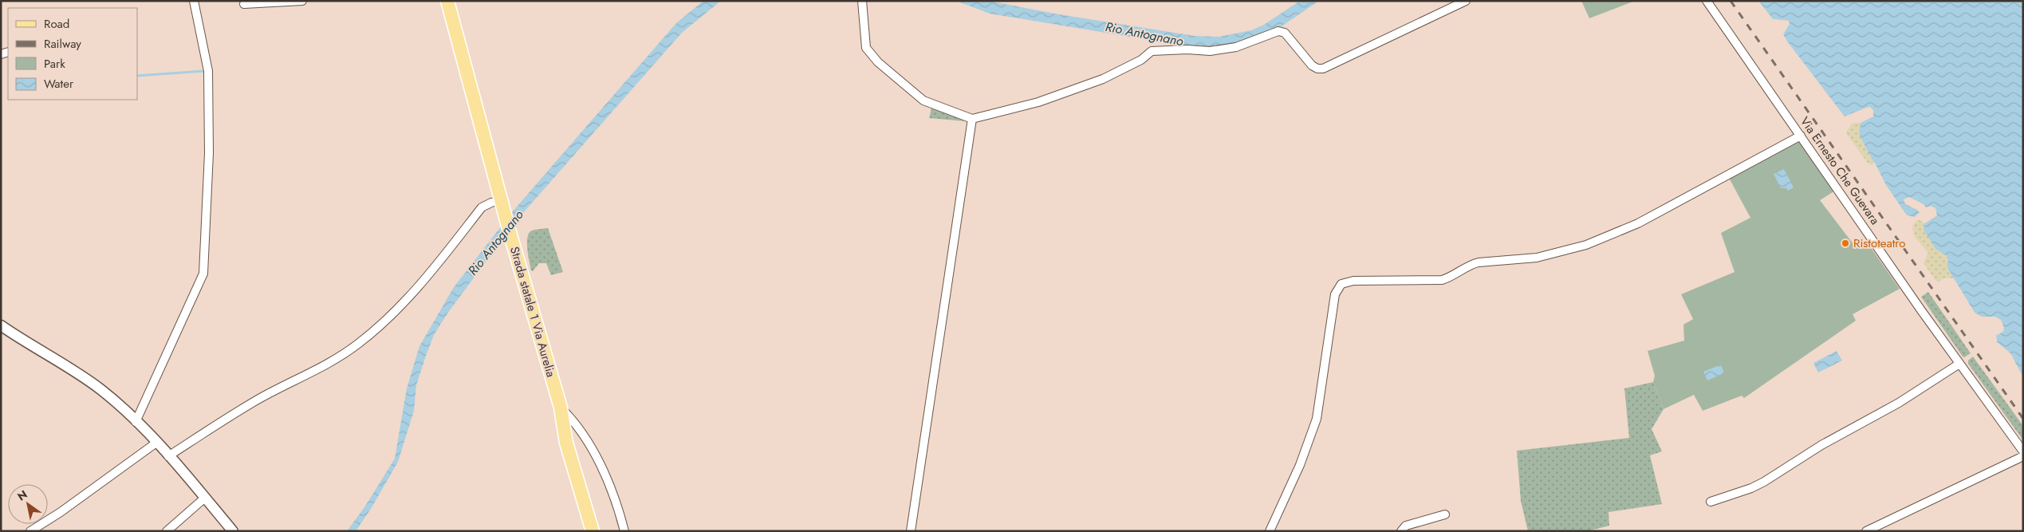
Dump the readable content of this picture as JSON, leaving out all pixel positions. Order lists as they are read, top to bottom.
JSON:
{
  "streets": {
    "main road": ["Strada statale 1 Via Aurelia"],
    "street": ["Via Ernesto Che Guevara"]
  },
  "water": ["Rio Antognano"],
  "places": ["Ristoteatro"],
  "legend": [
    "Road",
    "Railway",
    "Park",
    "Water"
  ],
  "north": "top left"
}
